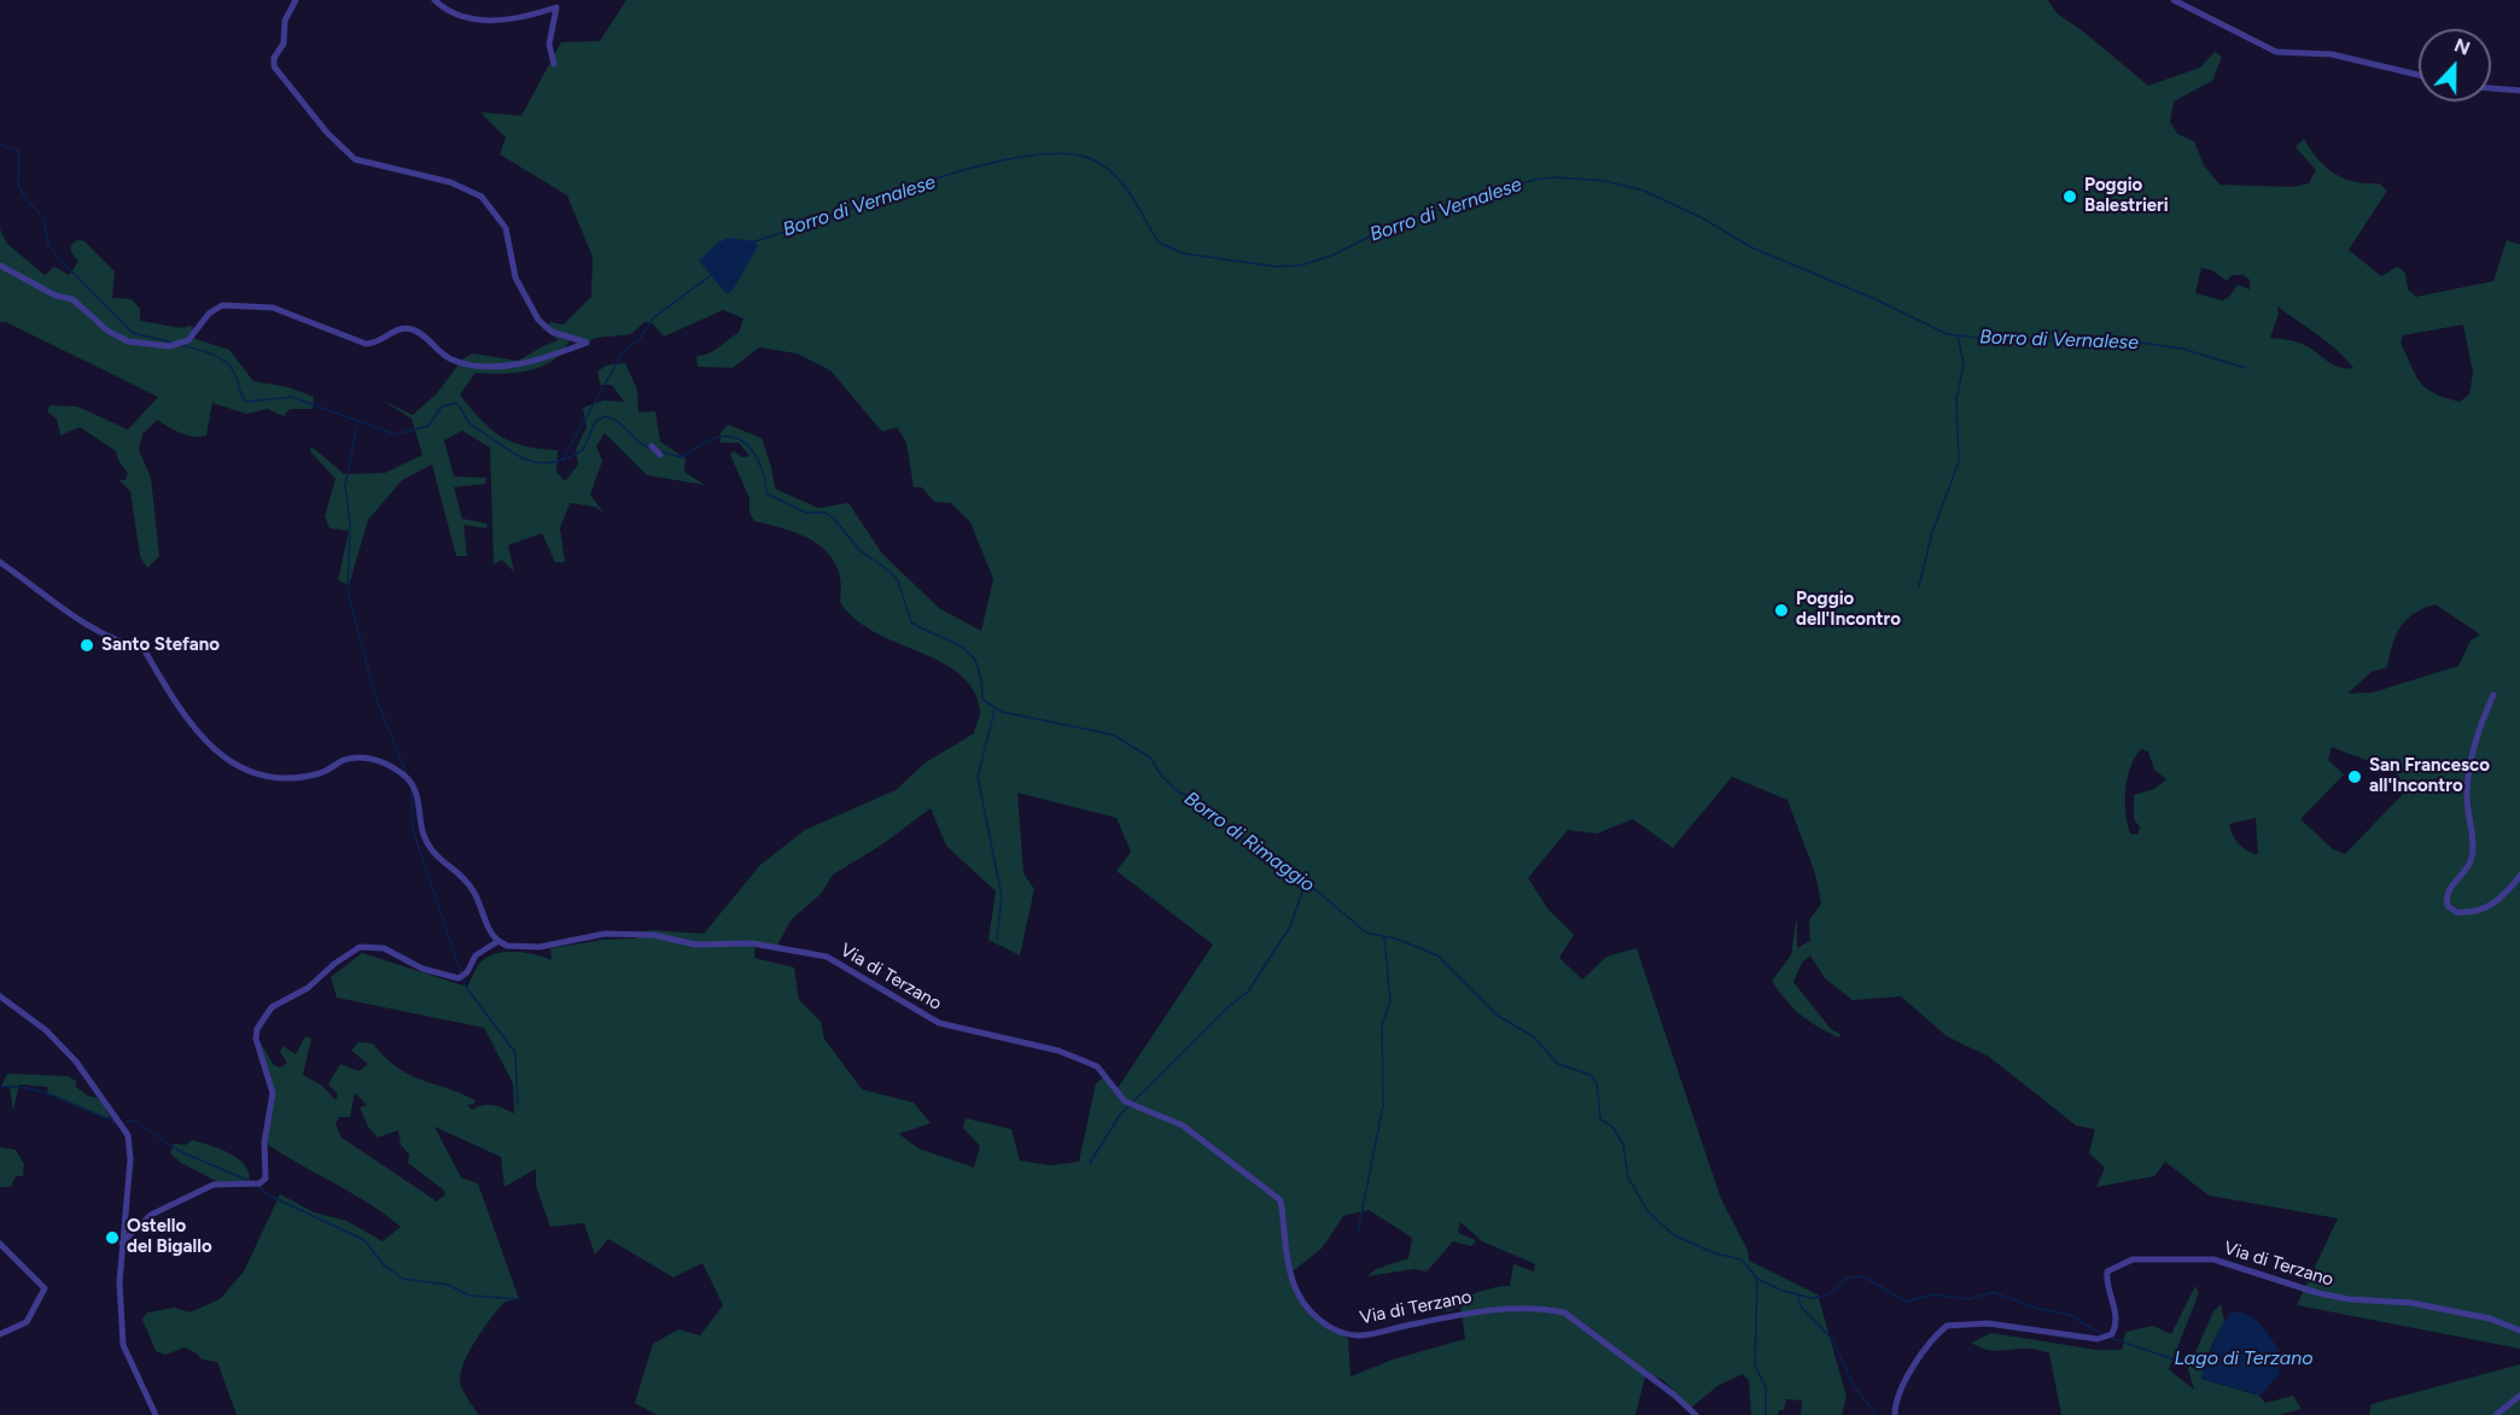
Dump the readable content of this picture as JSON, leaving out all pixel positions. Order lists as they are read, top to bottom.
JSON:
{
  "streets": {
    "street": ["Via di Terzano"]
  },
  "water": ["Borro di Vernalese", "Borro di Rimaggio", "Lago di Terzano"],
  "places": [
    "Poggio Balestrieri",
    "Poggio dell'Incontro",
    "Santo Stefano",
    "San Francesco all'Incontro",
    "Ostello del Bigallo"
  ],
  "north": "top"
}
